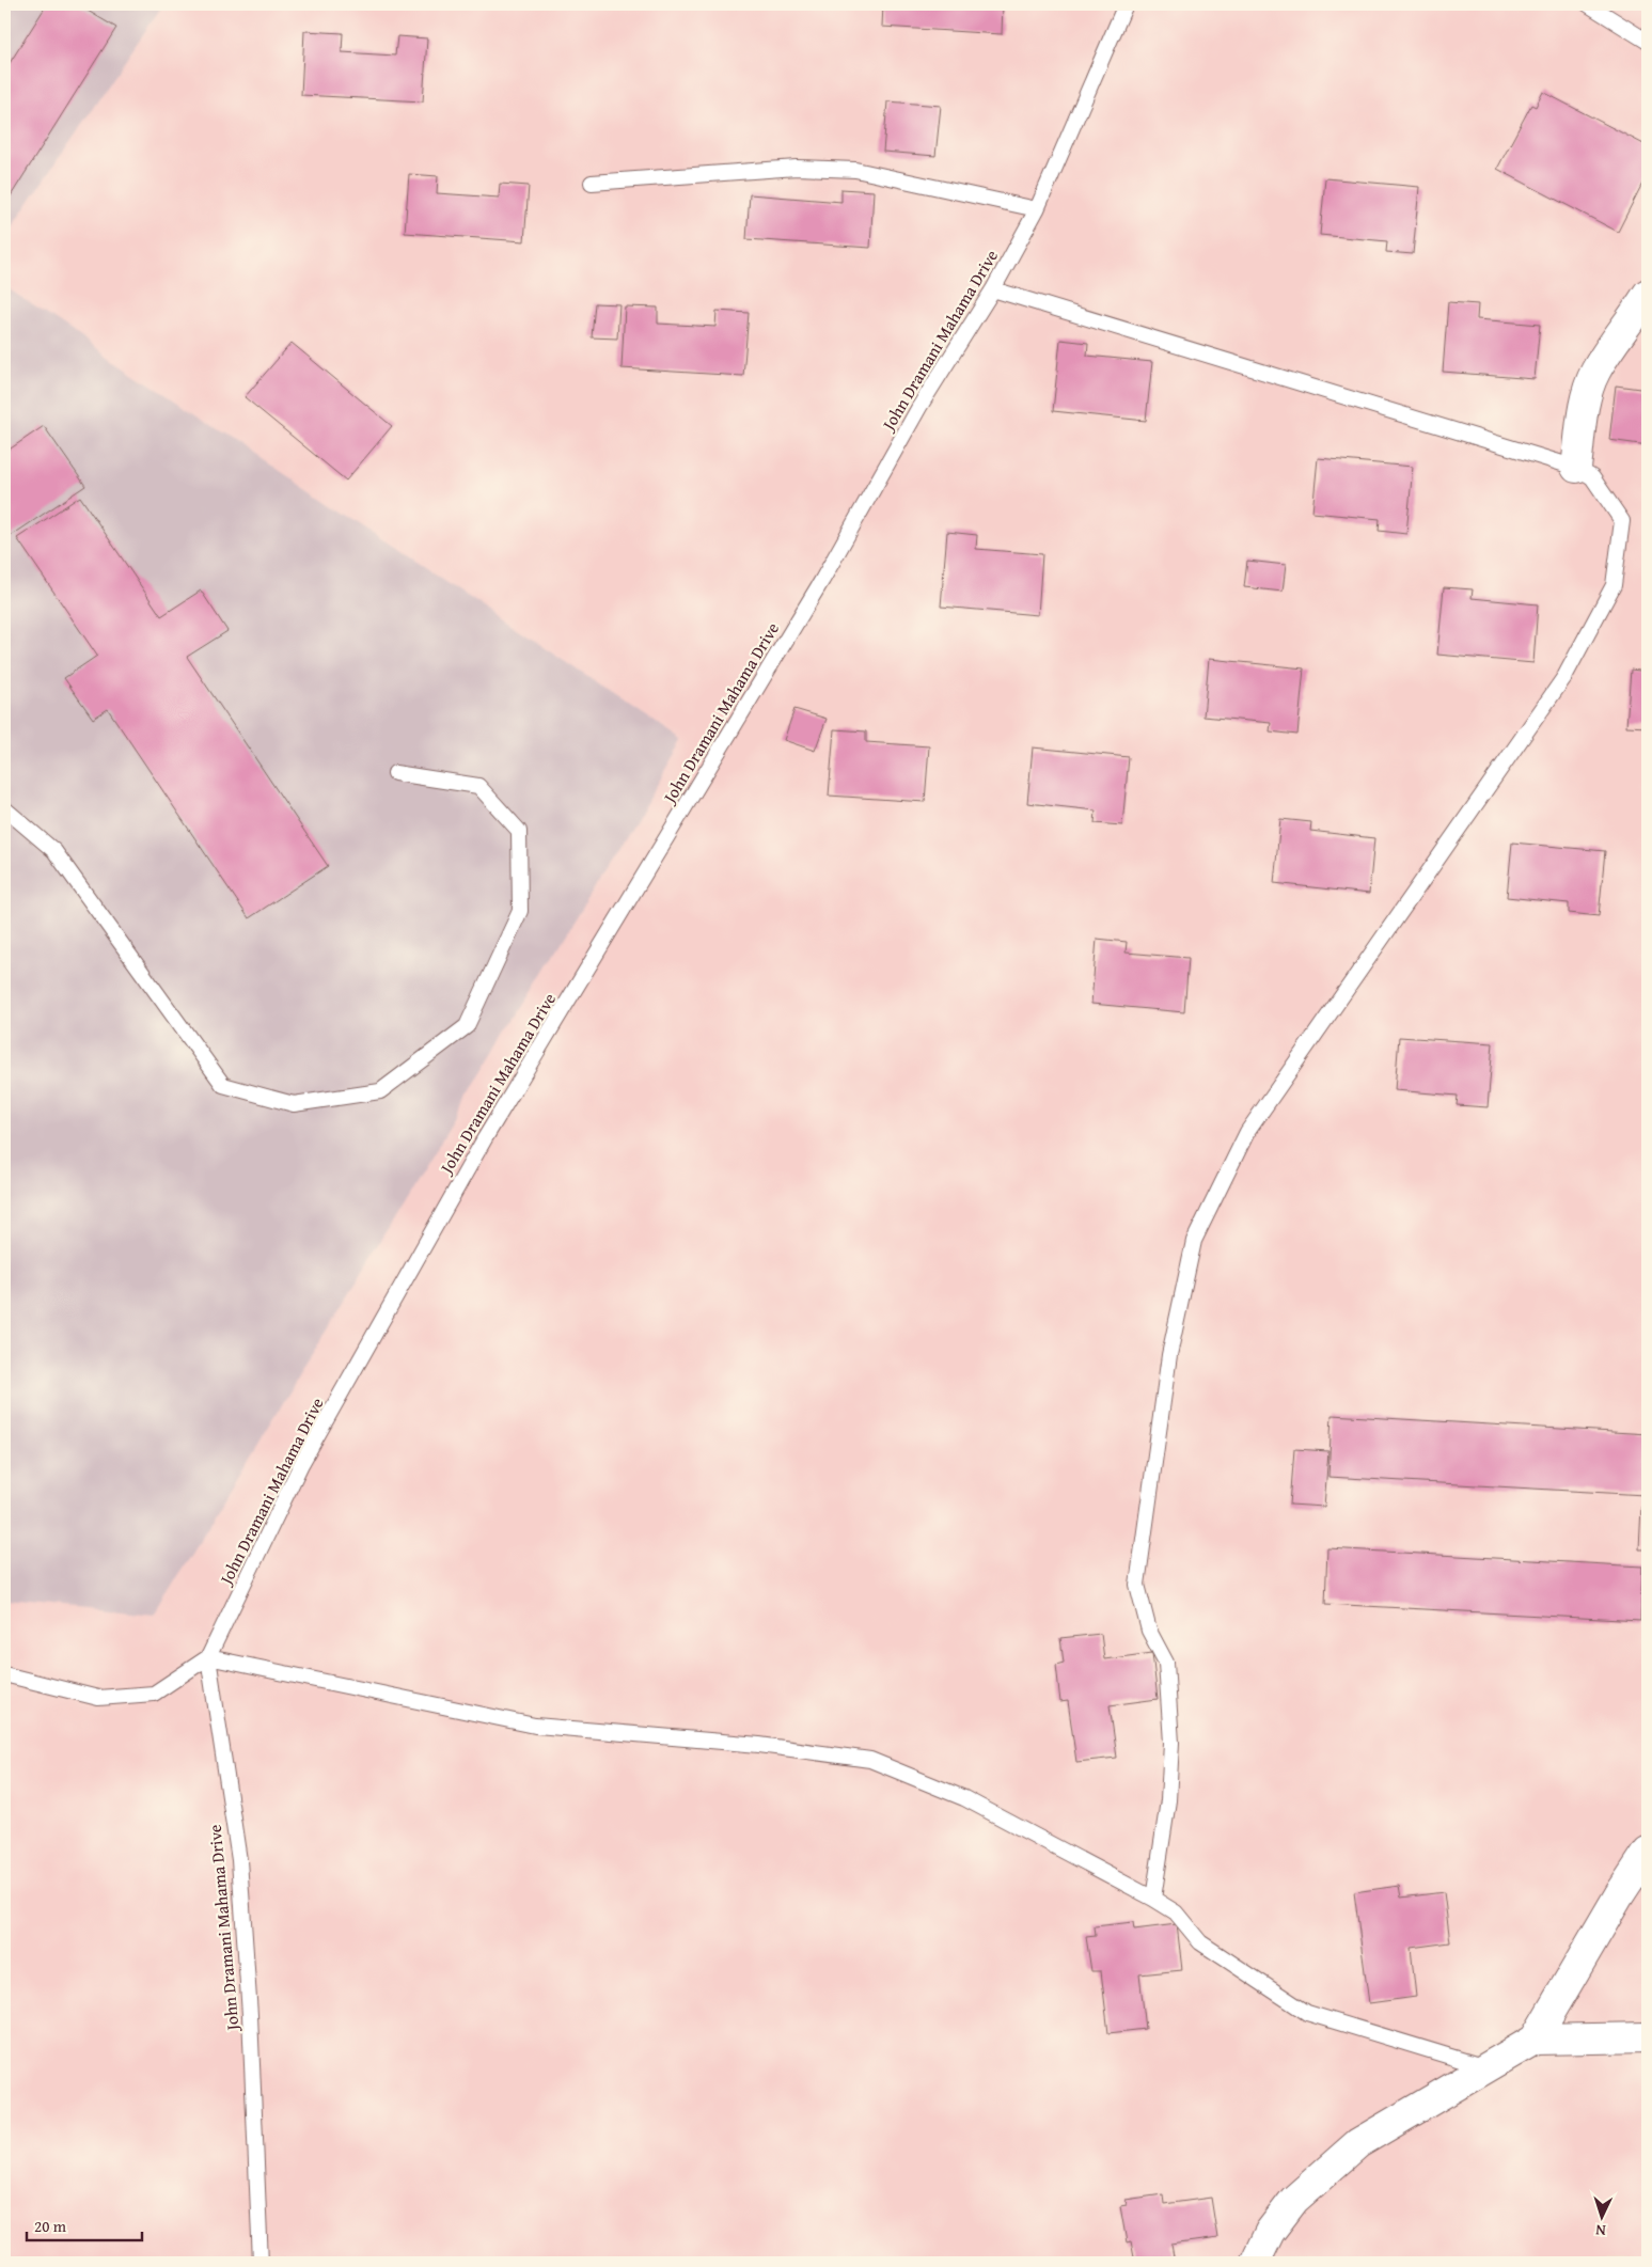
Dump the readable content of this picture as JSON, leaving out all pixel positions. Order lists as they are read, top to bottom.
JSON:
{
  "streets": {
    "lane": ["John Dramani Mahama Drive"]
  },
  "scale_bar": "20 m",
  "north": "bottom"
}
